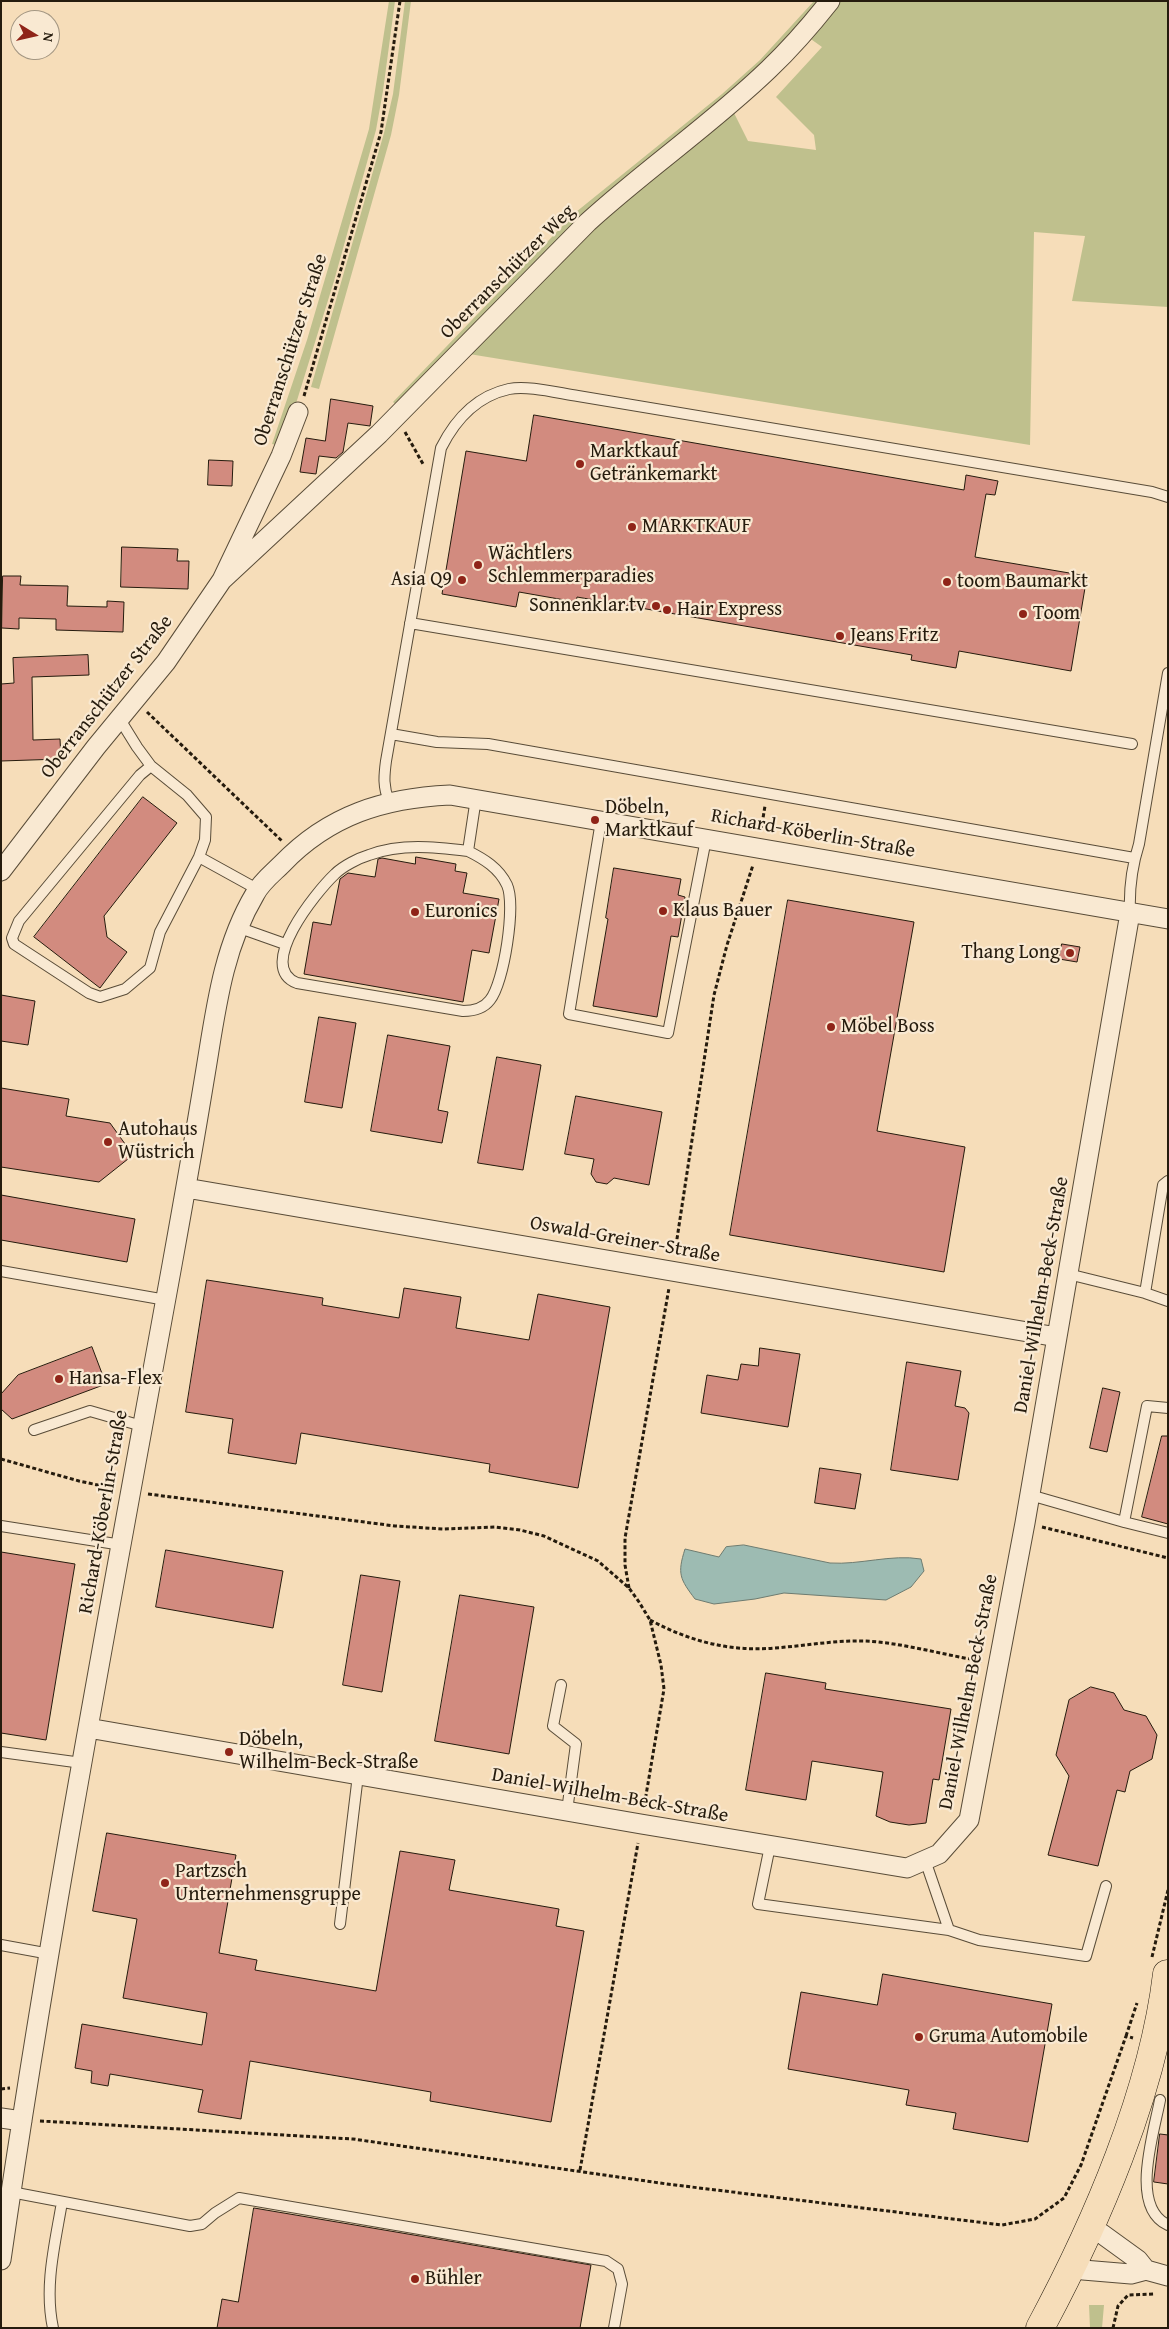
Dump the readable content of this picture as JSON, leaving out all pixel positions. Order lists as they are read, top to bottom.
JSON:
{
  "streets": {
    "street": [
      "Oberranschützer Weg",
      "Oberranschützer Straße",
      "Richard-Köberlin-Straße",
      "Oswald-Greiner-Straße",
      "Daniel-Wilhelm-Beck-Straße"
    ]
  },
  "crossings": [
    ["Oberranschützer Weg", "Oberranschützer Straße"],
    ["Richard-Köberlin-Straße", "Oswald-Greiner-Straße"],
    ["Richard-Köberlin-Straße", "Daniel-Wilhelm-Beck-Straße"],
    ["Oswald-Greiner-Straße", "Daniel-Wilhelm-Beck-Straße"]
  ],
  "places": [
    "Marktkauf Getränkemarkt",
    "MARKTKAUF",
    "Wächtlers Schlemmerparadies",
    "Asia Q9",
    "toom Baumarkt",
    "Sonnenklar.tv",
    "Hair Express",
    "Toom",
    "Jeans Fritz",
    "Döbeln, Marktkauf",
    "Klaus Bauer",
    "Euronics",
    "Thang Long",
    "Möbel Boss",
    "Autohaus Wüstrich",
    "Hansa-Flex",
    "Döbeln, Wilhelm-Beck-Straße",
    "Partzsch Unternehmensgruppe",
    "Gruma Automobile",
    "Bühler"
  ],
  "north": "right"
}
